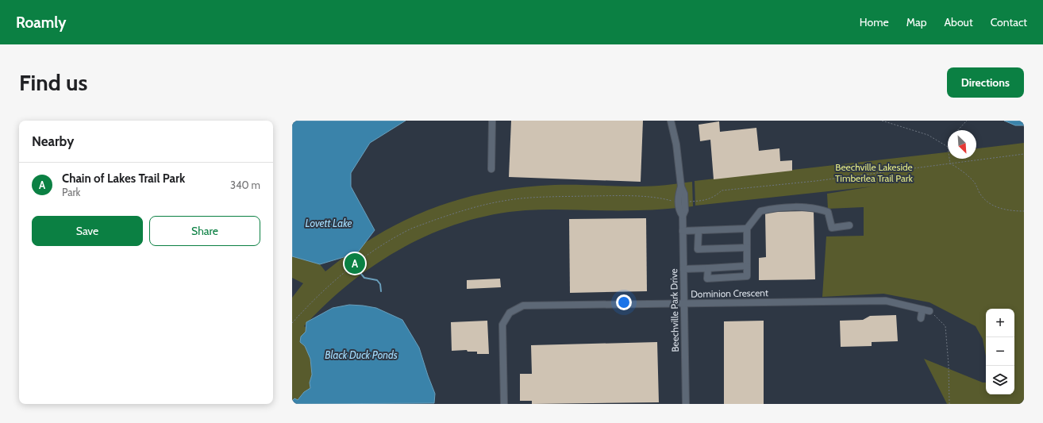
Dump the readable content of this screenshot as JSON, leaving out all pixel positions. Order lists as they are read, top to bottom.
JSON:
{
  "streets": {
    "street": ["Dominion Crescent", "Beechville Park Drive"]
  },
  "crossings": [
    ["Dominion Crescent", "Beechville Park Drive"]
  ],
  "water": ["Lovett Lake", "Black Duck Ponds"],
  "parks": ["Beechville Lakeside Timberlea Trail Park"],
  "north": "bottom right",
  "page": {
    "header": "Roamly",
    "nav": [
      "Home",
      "Map",
      "About",
      "Contact"
    ],
    "buttons": [
      "Directions",
      ["Save", "Share"]
    ],
    "title": "Find us",
    "heading": "Nearby",
    "list": [
      {
        "mark": "A",
        "name": "Chain of Lakes Trail Park",
        "note": "Park",
        "value": "340 m"
      }
    ],
    "pins": "A",
    "map_buttons": ["+", "−"]
  }
}
